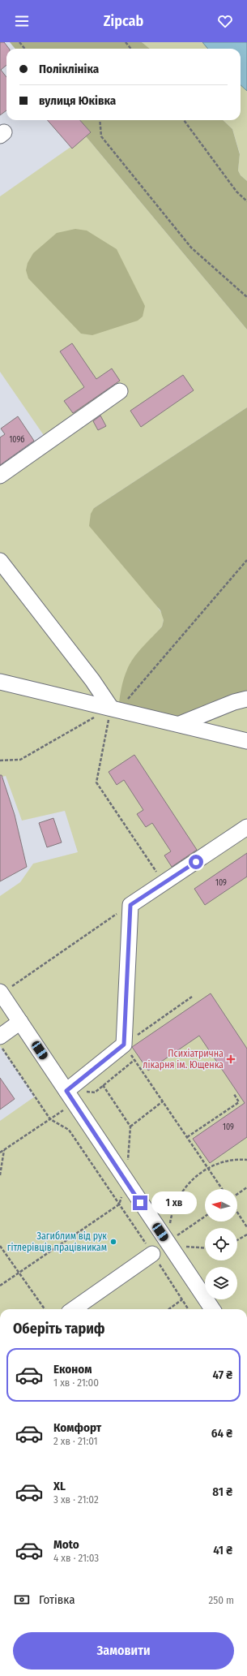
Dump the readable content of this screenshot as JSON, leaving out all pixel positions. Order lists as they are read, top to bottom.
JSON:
{
  "places": {
    "health": ["Психіатрична лікарня ім. Ющенка"],
    "other": ["Загиблим від рук гітлерівців працівникам"]
  },
  "house_numbers": ["109б", "109", "109"],
  "north": "left",
  "page": {
    "header": "Zipcab",
    "banner": ["Поліклініка", "вулиця Юківка"],
    "bubble": "1 хв",
    "heading": "Оберіть тариф",
    "list": [
      {
        "name": "Економ",
        "note": "1 хв · 21:00",
        "value": "47 ₴"
      },
      {
        "name": "Комфорт",
        "note": "2 хв · 21:01",
        "value": "64 ₴"
      },
      {
        "name": "XL",
        "note": "3 хв · 21:02",
        "value": "81 ₴"
      },
      {
        "name": "Moto",
        "note": "4 хв · 21:03",
        "value": "41 ₴"
      }
    ],
    "pay": ["Готівка", "250 m"],
    "buttons": "Замовити"
  }
}
